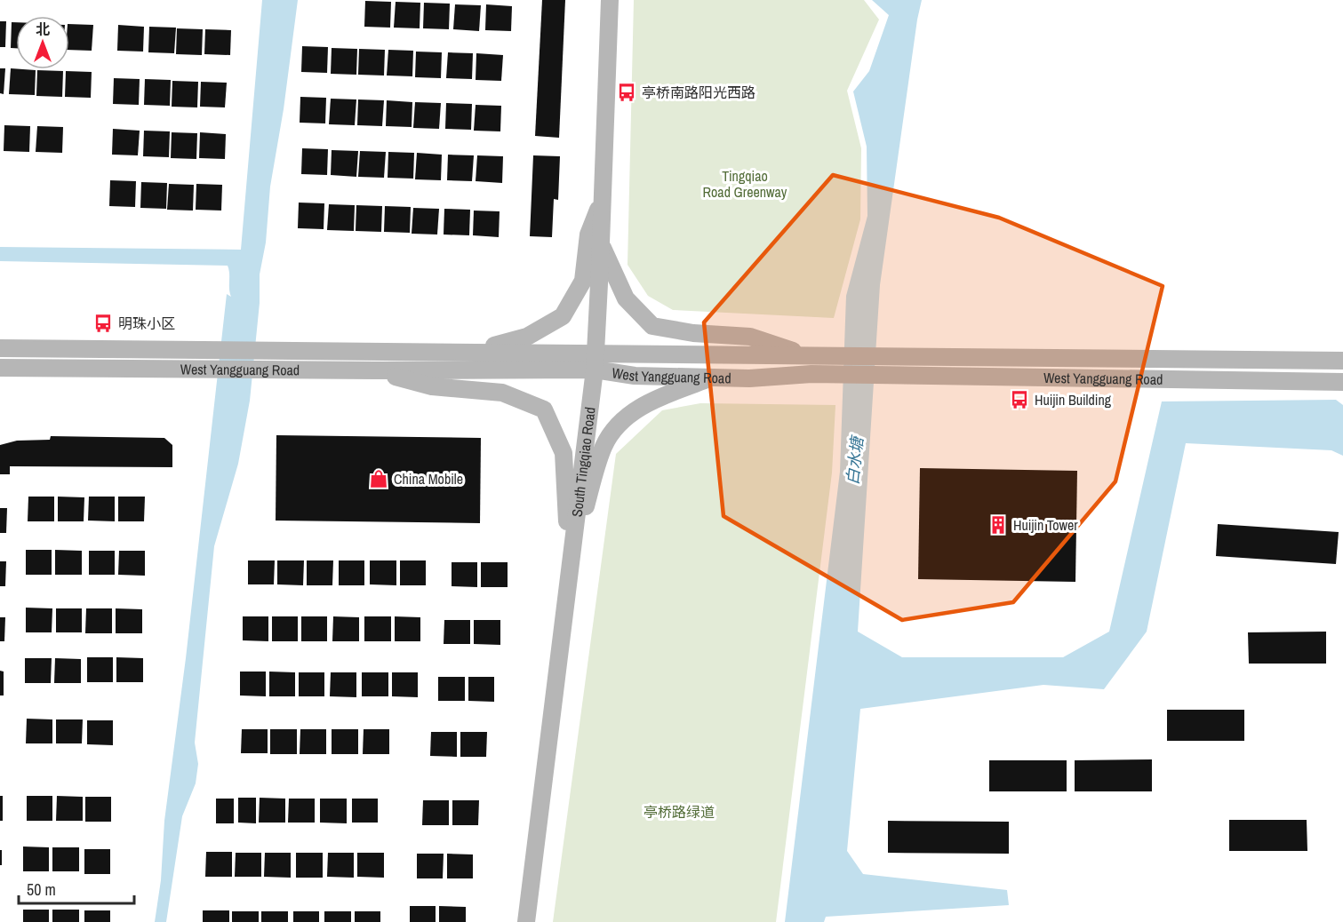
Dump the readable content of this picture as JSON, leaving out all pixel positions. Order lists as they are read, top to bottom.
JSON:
{
  "streets": {
    "main road": ["West Yangguang Road", "South Tingqiao Road"]
  },
  "crossings": [
    ["West Yangguang Road", "South Tingqiao Road"]
  ],
  "water": ["白水塘"],
  "parks": ["Tingqiao Road Greenway", "亭桥路绿道"],
  "places": {
    "bus stop": ["亭桥南路阳光西路", "明珠小区", "Huijin Building"],
    "shop": ["China Mobile"],
    "building": ["Huijin Tower"]
  },
  "scale_bar": "50 m",
  "north": "top"
}
